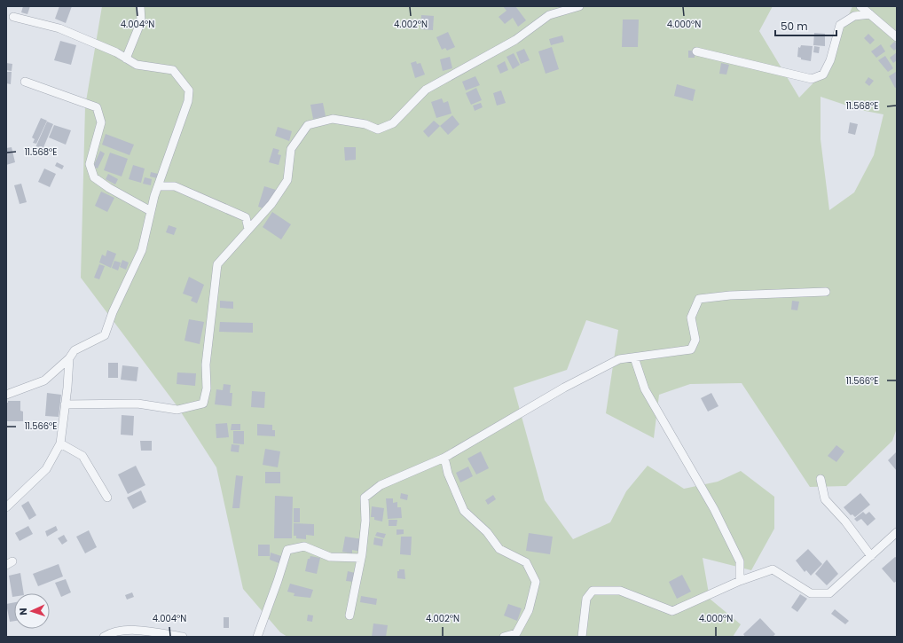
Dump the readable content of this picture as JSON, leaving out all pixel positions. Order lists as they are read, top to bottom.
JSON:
{
  "scale_bar": "50 m",
  "north": "left",
  "coordinates": [
    "4.004°N",
    "4.002°N",
    "4.000°N",
    "11.568°E",
    "11.566°E"
  ]
}
